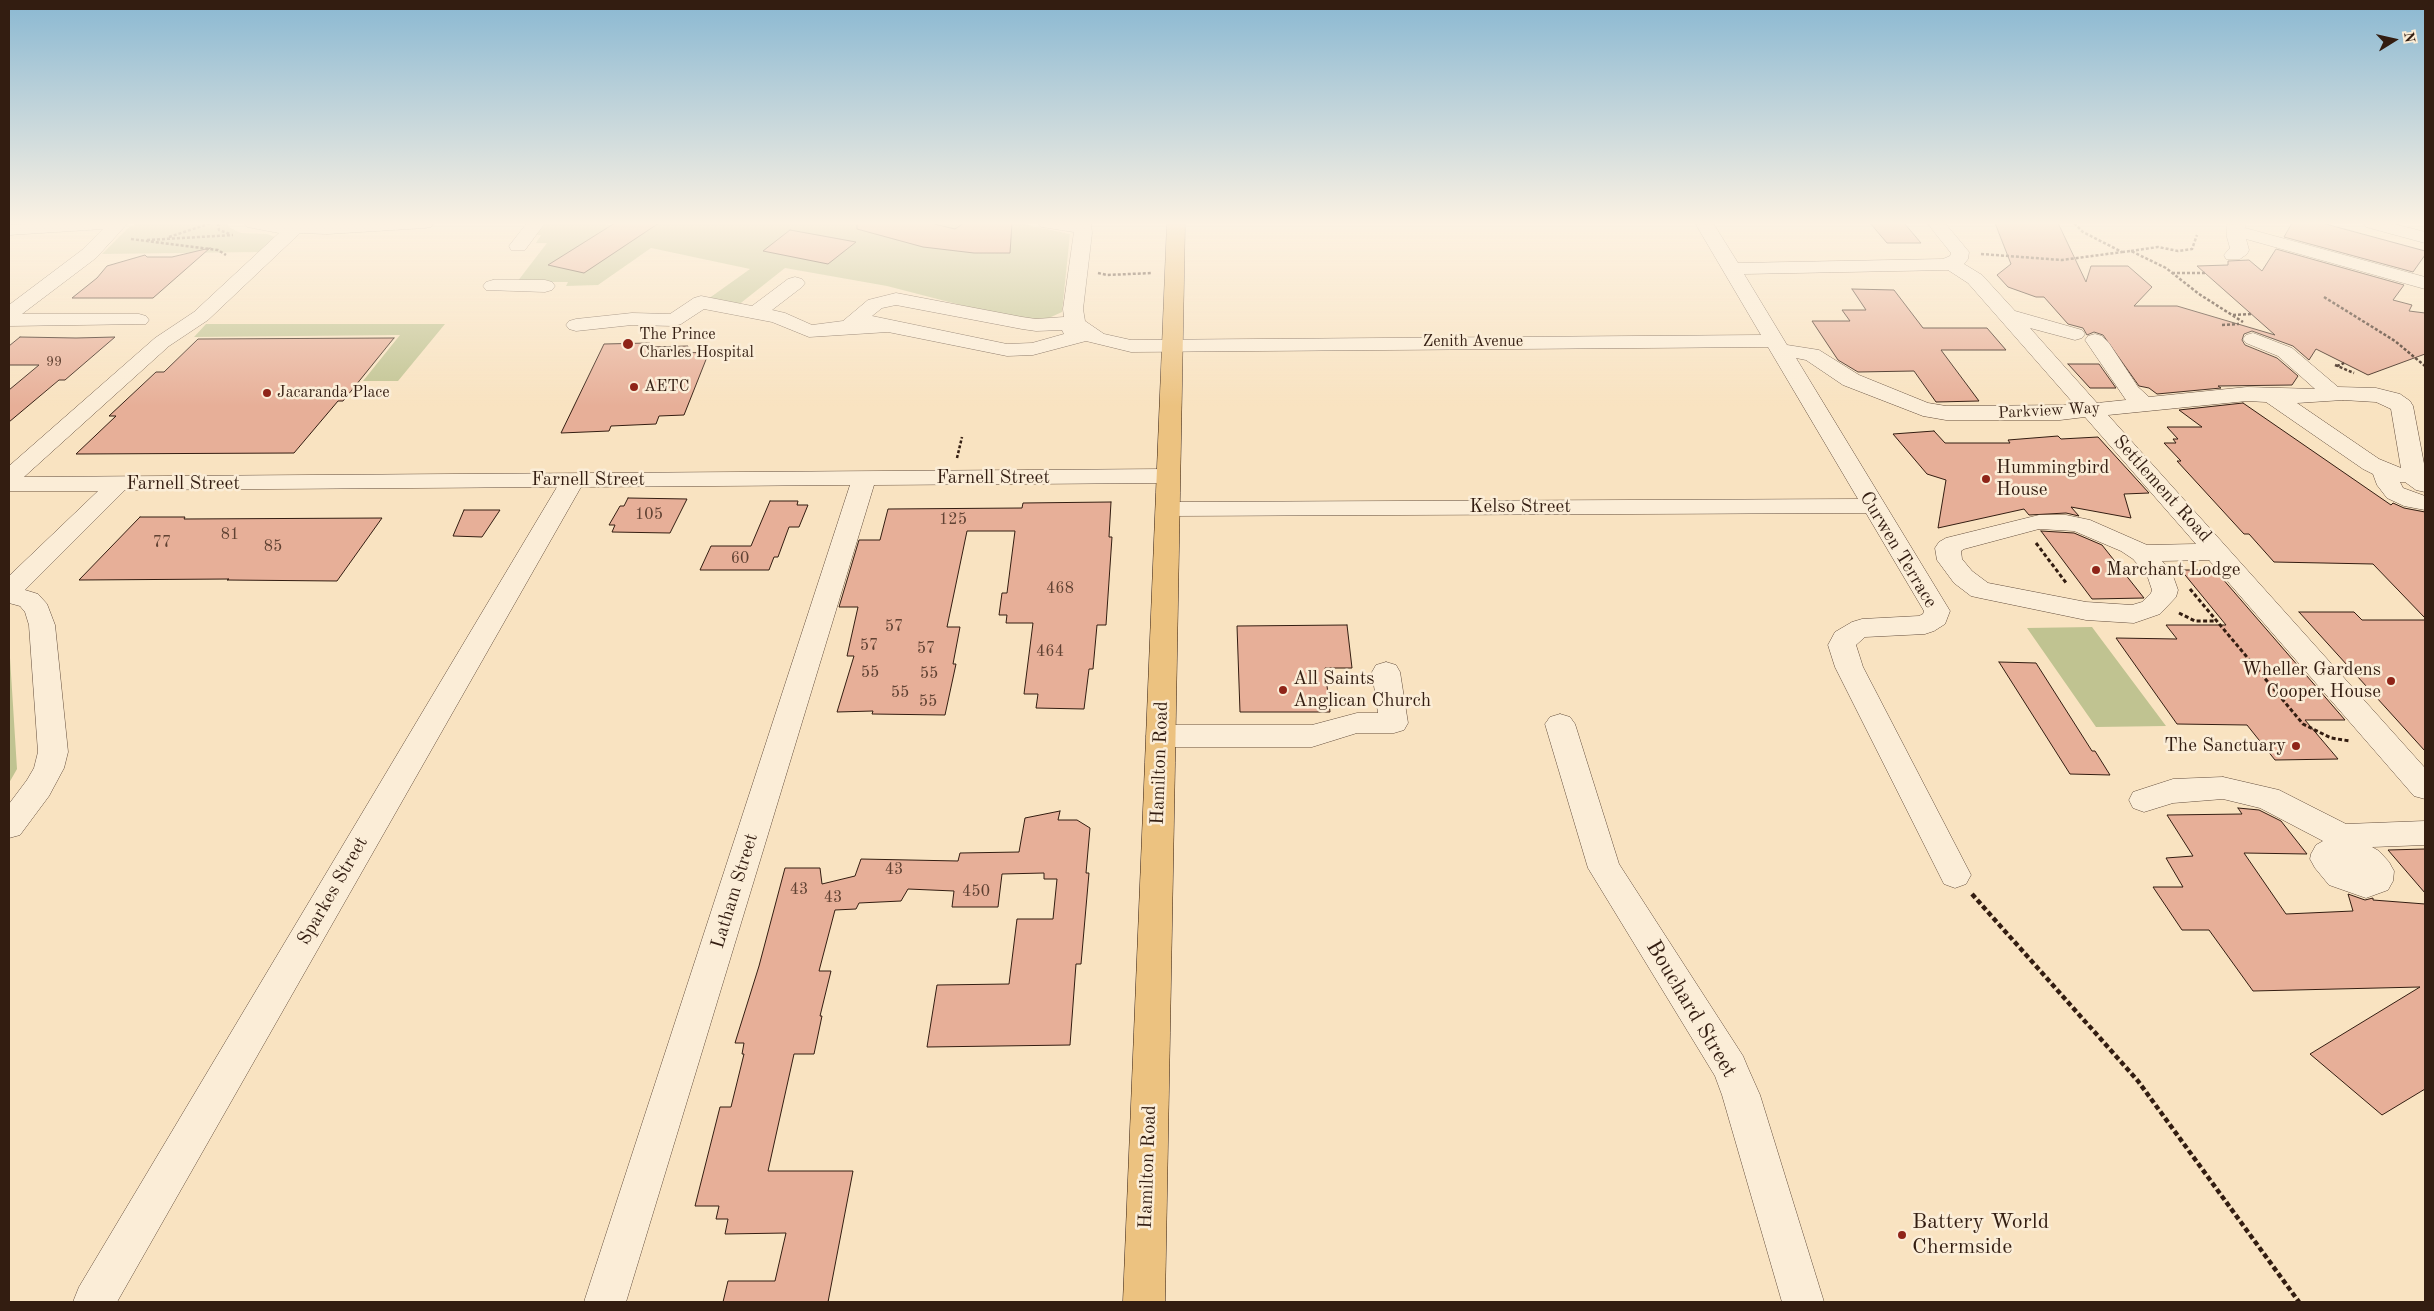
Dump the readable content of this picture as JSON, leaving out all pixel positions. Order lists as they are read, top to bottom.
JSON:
{
  "streets": {
    "main road": ["Hamilton Road"],
    "street": [
      "Zenith Avenue",
      "Parkview Way",
      "Farnell Street",
      "Settlement Road",
      "Kelso Street",
      "Curwen Terrace",
      "Sparkes Street",
      "Latham Street",
      "Bouchard Street"
    ]
  },
  "crossings": [
    ["Zenith Avenue", "Parkview Way"],
    ["Zenith Avenue", "Curwen Terrace"],
    ["Zenith Avenue", "Hamilton Road"],
    ["Parkview Way", "Settlement Road"],
    ["Parkview Way", "Curwen Terrace"],
    ["Farnell Street", "Hamilton Road"],
    ["Farnell Street", "Sparkes Street"],
    ["Farnell Street", "Latham Street"],
    ["Kelso Street", "Curwen Terrace"],
    ["Kelso Street", "Hamilton Road"]
  ],
  "places": [
    "The Prince Charles Hospital",
    "AETC",
    "Jacaranda Place",
    "Hummingbird House",
    "Marchant Lodge",
    "Wheller Gardens Cooper House",
    "All Saints Anglican Church",
    "The Sanctuary",
    "Battery World Chermside"
  ],
  "house_numbers": [
    "99",
    "105",
    "125",
    "81",
    "77",
    "85",
    "60",
    "468",
    "57",
    "57",
    "57",
    "464",
    "55",
    "55",
    "55",
    "55",
    "43",
    "43",
    "450",
    "43"
  ],
  "north": "right"
}
